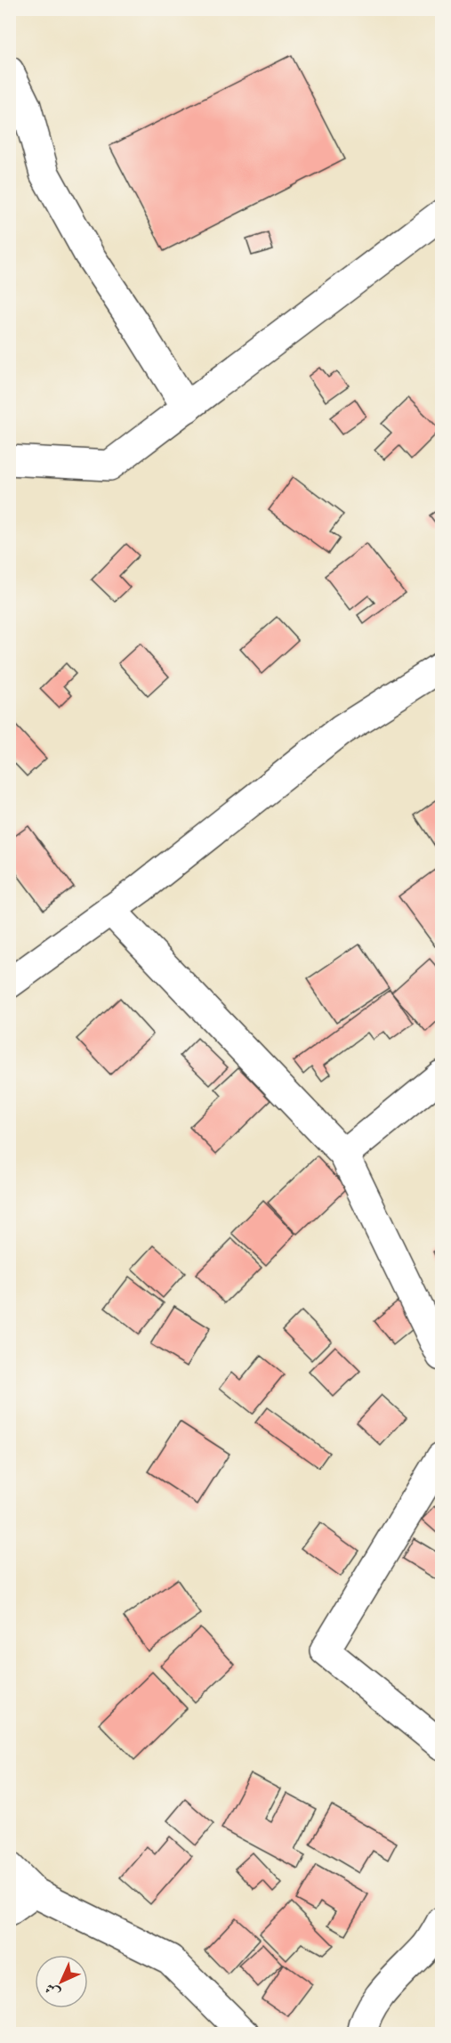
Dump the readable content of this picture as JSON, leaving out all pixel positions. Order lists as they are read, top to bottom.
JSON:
{
  "north": "bottom left"
}
